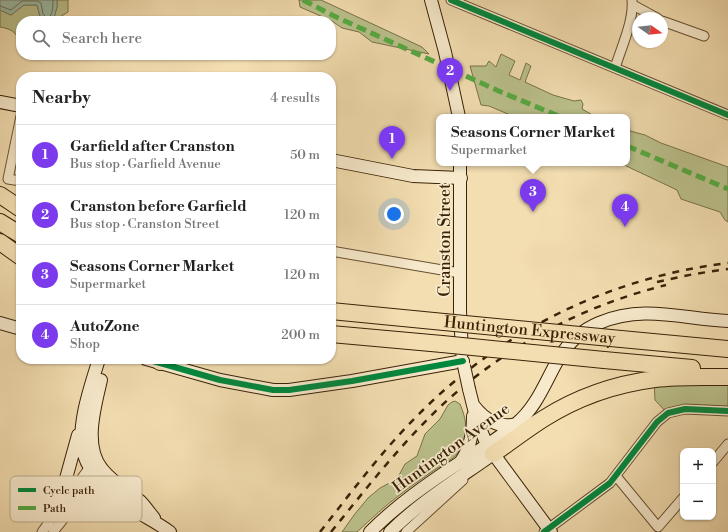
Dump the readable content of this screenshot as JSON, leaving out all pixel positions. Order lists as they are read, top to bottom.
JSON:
{
  "streets": {
    "highway": ["Huntington Expressway"],
    "main road": ["Cranston Street", "Huntington Avenue"]
  },
  "crossings": [
    ["Cranston Street", "Huntington Avenue"]
  ],
  "legend": ["Cycle path", "Path"],
  "north": "right",
  "page": {
    "search": "Search here",
    "pins": [
      "2",
      "1",
      "3",
      "4"
    ],
    "heading": ["Nearby", "4 results"],
    "popup": ["Seasons Corner Market", "Supermarket"],
    "list": [
      {
        "mark": "1",
        "name": "Garfield after Cranston",
        "note": "Bus stop · Garfield Avenue",
        "value": "50 m"
      },
      {
        "mark": "2",
        "name": "Cranston before Garfield",
        "note": "Bus stop · Cranston Street",
        "value": "120 m"
      },
      {
        "mark": "3",
        "name": "Seasons Corner Market",
        "note": "Supermarket",
        "value": "120 m"
      },
      {
        "mark": "4",
        "name": "AutoZone",
        "note": "Shop",
        "value": "200 m"
      }
    ],
    "map_buttons": ["+", "−"]
  }
}
